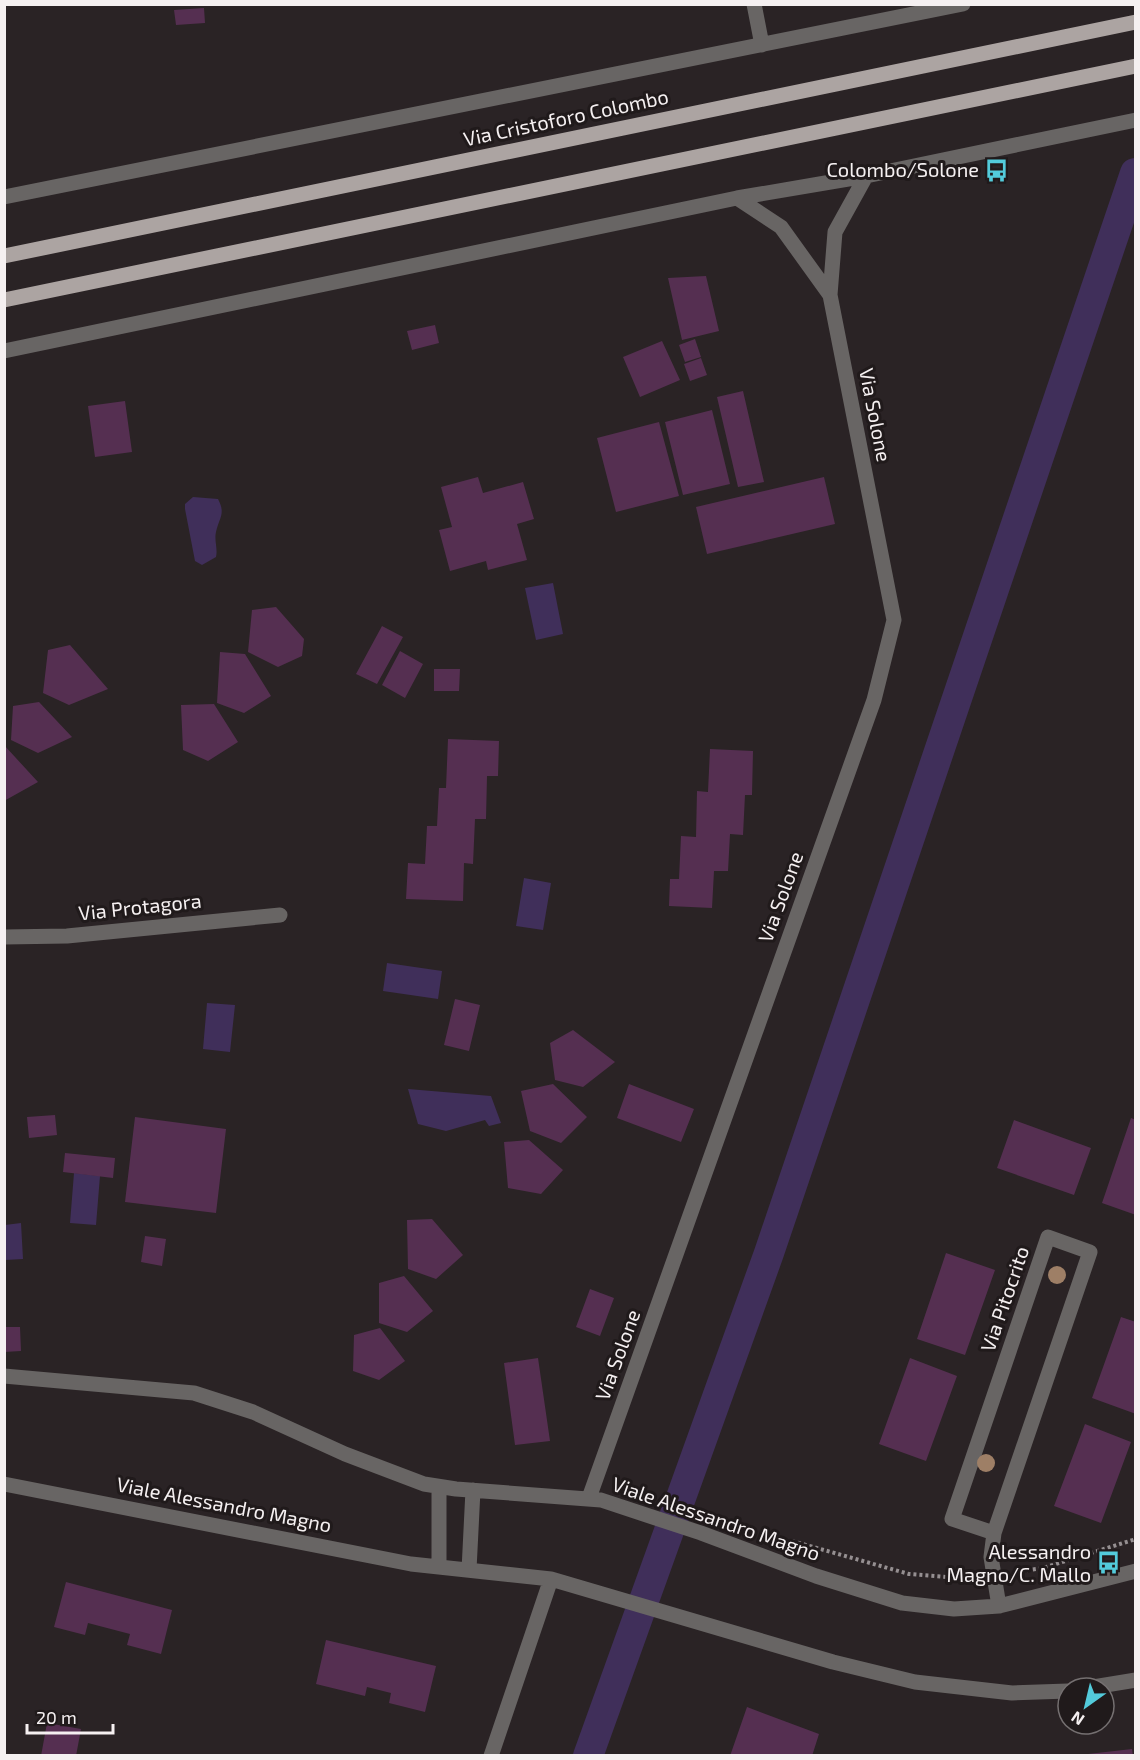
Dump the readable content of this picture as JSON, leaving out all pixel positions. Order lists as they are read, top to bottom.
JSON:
{
  "streets": {
    "main road": ["Via Cristoforo Colombo"],
    "street": [
      "Via Solone",
      "Via Protagora",
      "Via Pitocrito",
      "Viale Alessandro Magno"
    ]
  },
  "crossings": [
    ["Via Solone", "Viale Alessandro Magno"],
    ["Via Pitocrito", "Viale Alessandro Magno"]
  ],
  "places": {
    "bus stop": ["Colombo/Solone", "Alessandro Magno/C. Mallo"]
  },
  "scale_bar": "20 m",
  "north": "bottom left"
}
